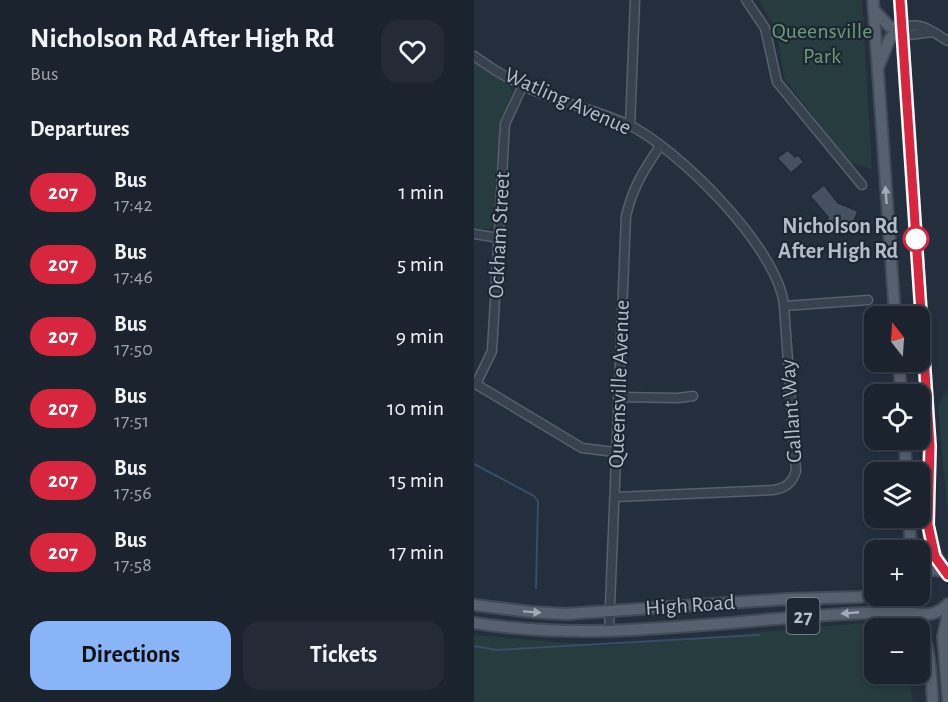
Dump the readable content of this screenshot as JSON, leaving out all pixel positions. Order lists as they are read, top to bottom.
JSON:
{
  "streets": {
    "main road": ["High Road", "27"],
    "street": [
      "Watling Avenue",
      "Ockham Street",
      "Queensville Avenue",
      "Gallant Way"
    ]
  },
  "crossings": [
    ["Watling Avenue", "Ockham Street"],
    ["Watling Avenue", "Queensville Avenue"],
    ["Watling Avenue", "Gallant Way"],
    ["Queensville Avenue", "Gallant Way"],
    ["Queensville Avenue", "High Road"]
  ],
  "parks": ["Queensville Park"],
  "places": ["Nicholson Rd After High Rd"],
  "lines": ["bus line 207"],
  "north": "top",
  "page": {
    "heading": [
      ["Nicholson Rd After High Rd", "Bus"],
      "Departures"
    ],
    "list": [
      {
        "mark": "207",
        "name": "Bus",
        "note": "17:42",
        "value": "1 min"
      },
      {
        "mark": "207",
        "name": "Bus",
        "note": "17:46",
        "value": "5 min"
      },
      {
        "mark": "207",
        "name": "Bus",
        "note": "17:50",
        "value": "9 min"
      },
      {
        "mark": "207",
        "name": "Bus",
        "note": "17:51",
        "value": "10 min"
      },
      {
        "mark": "207",
        "name": "Bus",
        "note": "17:56",
        "value": "15 min"
      },
      {
        "mark": "207",
        "name": "Bus",
        "note": "17:58",
        "value": "17 min"
      }
    ],
    "map_buttons": ["+", "−"],
    "buttons": ["Directions", "Tickets"]
  }
}
